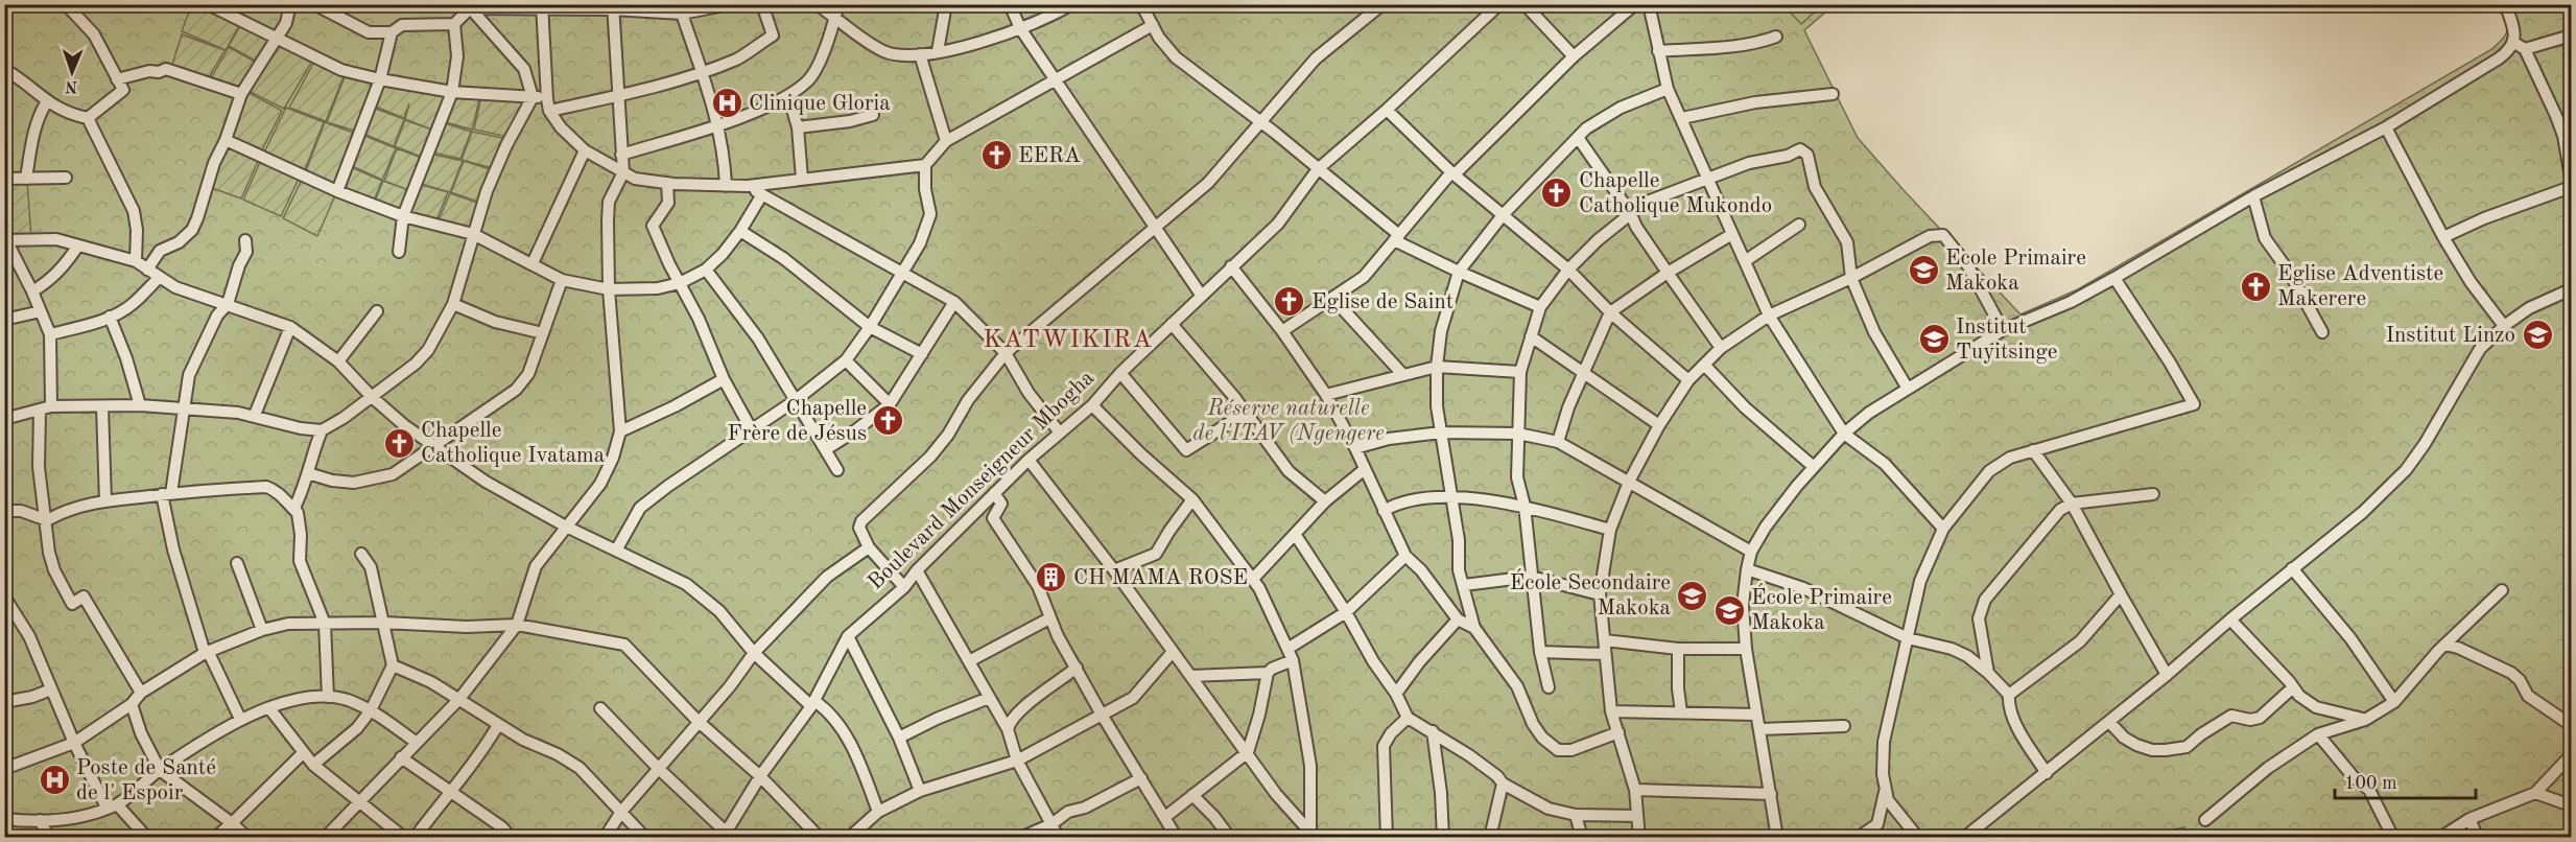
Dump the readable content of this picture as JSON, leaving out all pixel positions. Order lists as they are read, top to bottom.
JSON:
{
  "streets": {
    "street": ["Boulevard Monseigneur Mbogha"]
  },
  "districts": ["KATWIKIRA"],
  "parks": ["Réserve naturelle de l'ITAV (Ngengere"],
  "places": {
    "hospital": ["Clinique Gloria", "Poste de Santé de l' Espoir"],
    "church": [
      "EERA",
      "Chapelle Catholique Mukondo",
      "Eglise Adventiste Makerere",
      "Eglise de Saint",
      "Chapelle Frère de Jésus",
      "Chapelle Catholique Ivatama"
    ],
    "school or university": [
      "Ecole Primaire Makoka",
      "Institut Linzo",
      "Institut Tuyitsinge",
      "École Secondaire Makoka",
      "École Primaire Makoka"
    ],
    "building": ["CH MAMA ROSE"]
  },
  "scale_bar": "100 m",
  "north": "bottom"
}
